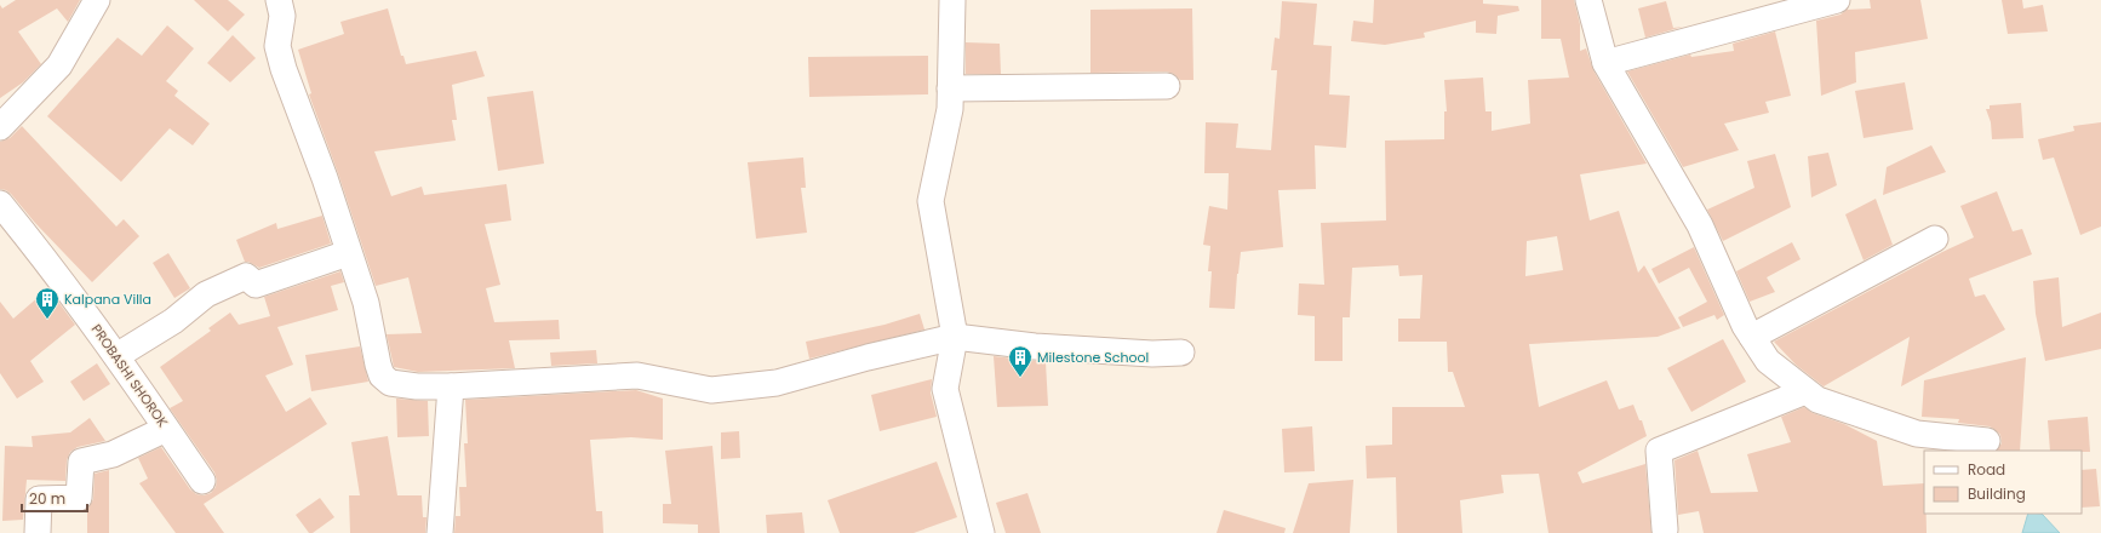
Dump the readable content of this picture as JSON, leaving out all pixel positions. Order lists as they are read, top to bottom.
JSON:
{
  "streets": {
    "street": ["PROBASHI SHOROK"]
  },
  "places": {
    "building": ["Kalpana Villa", "Milestone School"]
  },
  "legend": ["Road", "Building"],
  "scale_bar": "20 m"
}
